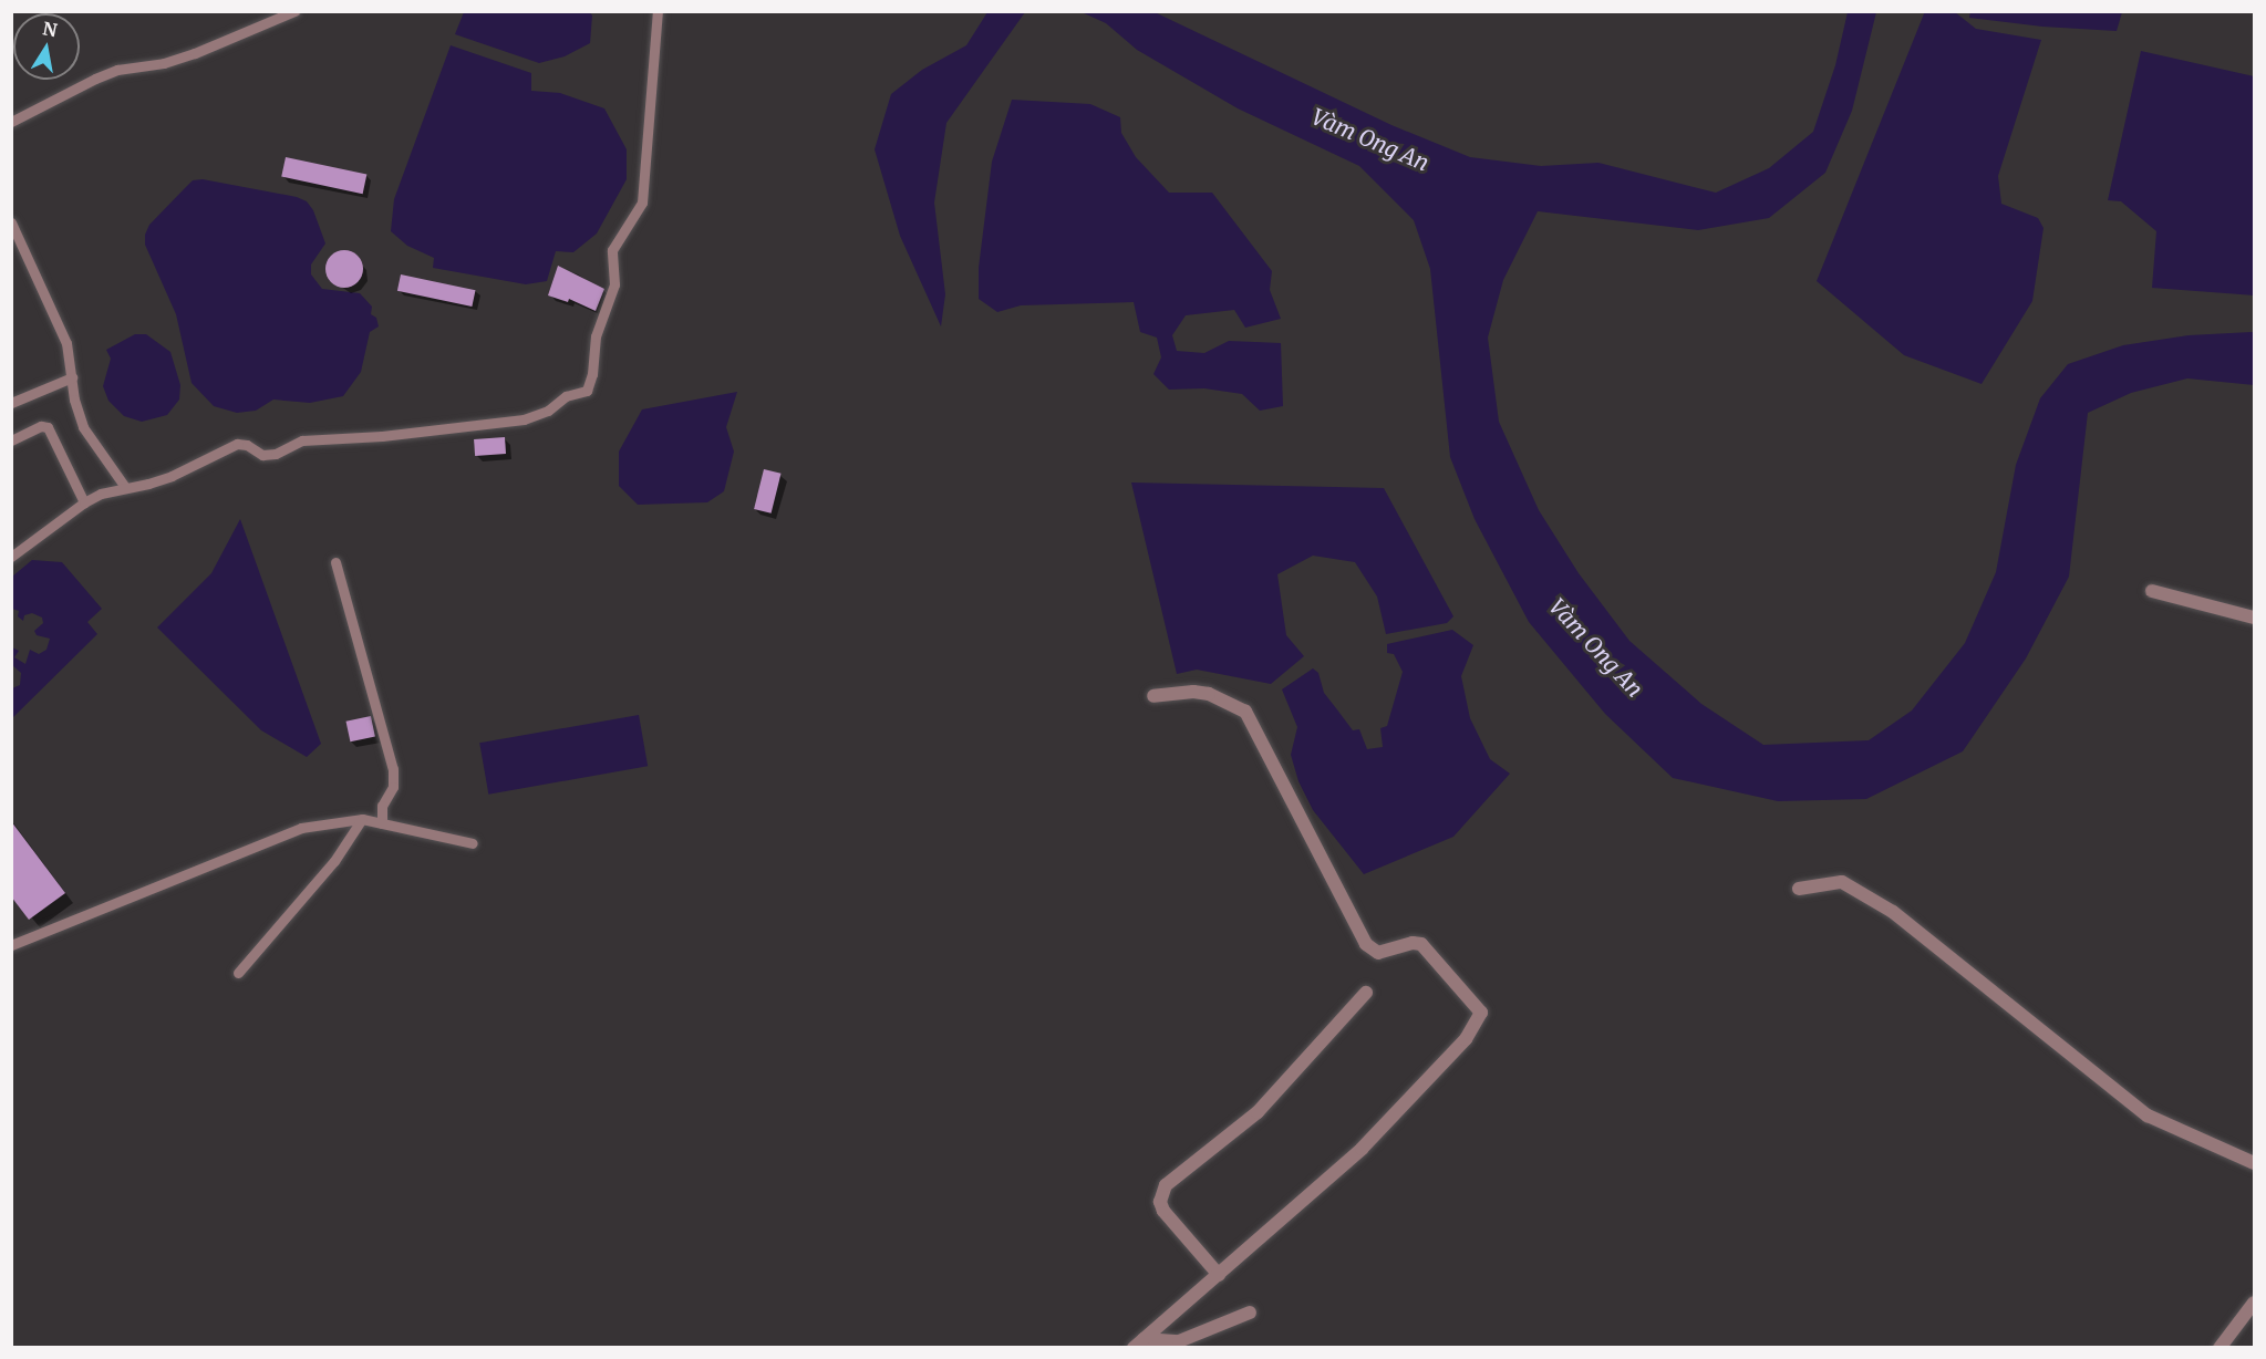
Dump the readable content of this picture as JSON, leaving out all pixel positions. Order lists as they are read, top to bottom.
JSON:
{
  "water": ["Vàm Ong An"],
  "north": "top"
}
